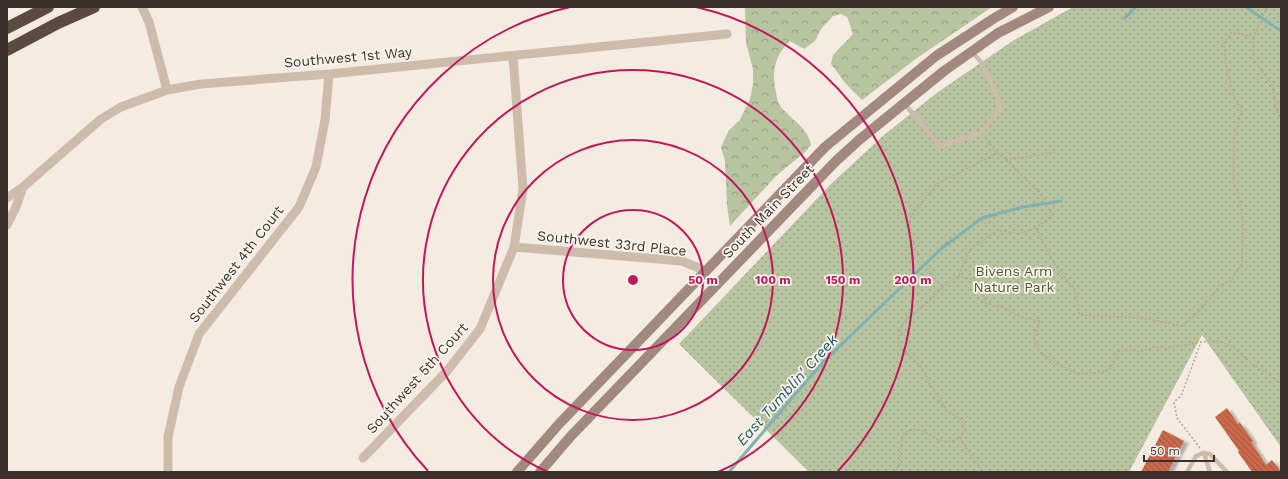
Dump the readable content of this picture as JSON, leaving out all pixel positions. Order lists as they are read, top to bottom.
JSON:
{
  "streets": {
    "main road": ["South Main Street"],
    "street": [
      "Southwest 1st Way",
      "Southwest 33rd Place",
      "Southwest 4th Court",
      "Southwest 5th Court"
    ]
  },
  "crossings": [
    ["Southwest 1st Way", "Southwest 4th Court"],
    ["Southwest 1st Way", "Southwest 5th Court"],
    ["South Main Street", "Southwest 33rd Place"],
    ["Southwest 33rd Place", "Southwest 5th Court"]
  ],
  "water": ["East Tumblin' Creek"],
  "parks": ["Bivens Arm Nature Park"],
  "scale_bar": "50 m",
  "rings": [
    "50 m",
    "100 m",
    "150 m",
    "200 m"
  ]
}
